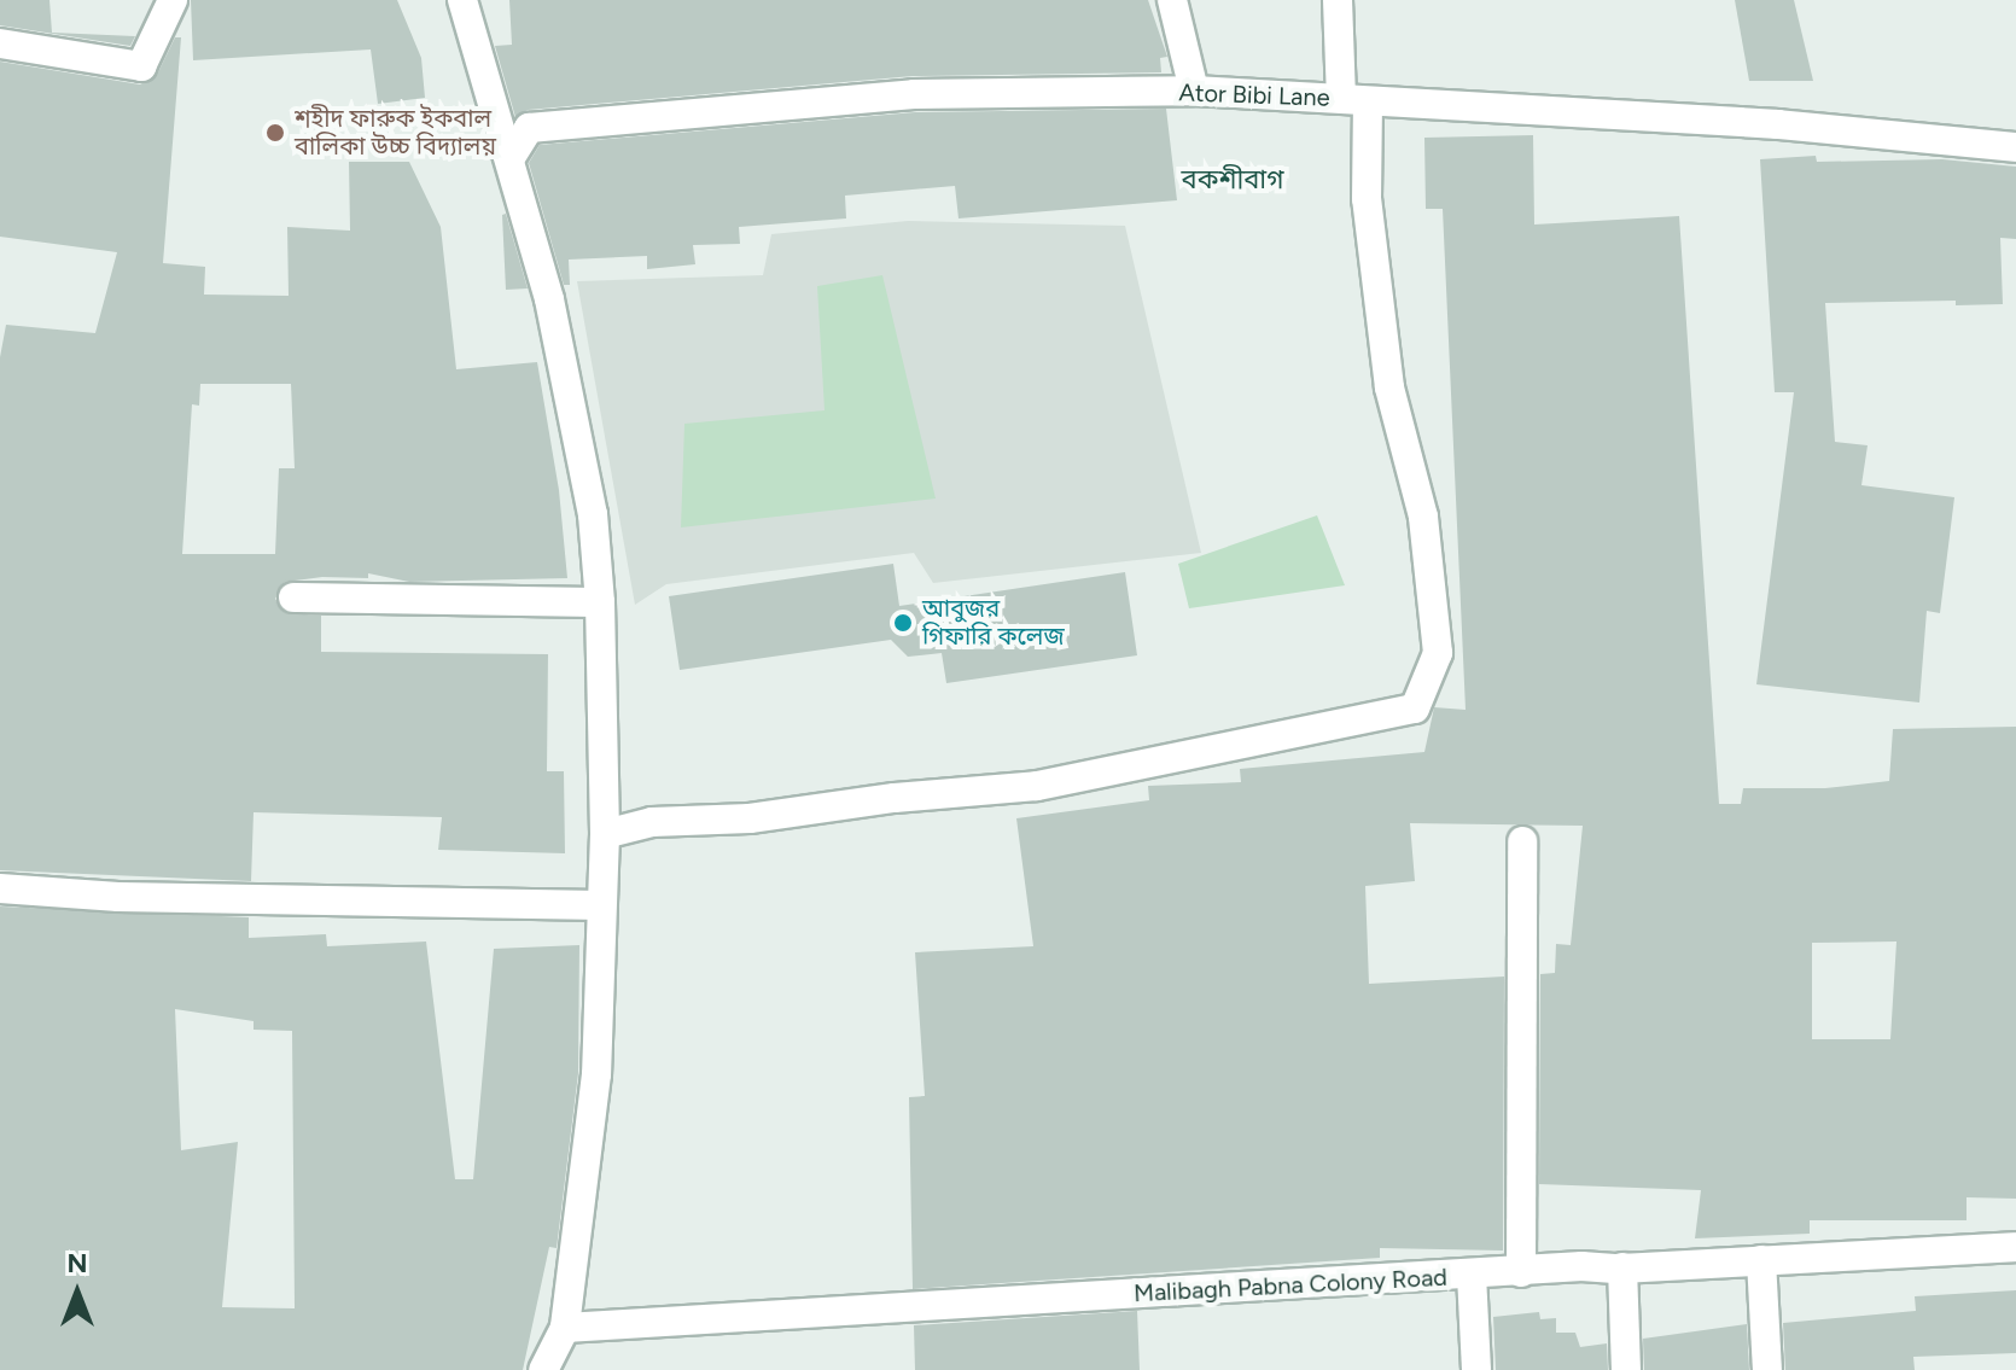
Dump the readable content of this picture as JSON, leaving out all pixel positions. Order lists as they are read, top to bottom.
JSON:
{
  "streets": {
    "street": ["Ator Bibi Lane", "Malibagh Pabna Colony Road"]
  },
  "districts": ["বকশীবাগ"],
  "places": ["শহীদ ফারুক ইকবাল বালিকা উচ্চ বিদ্যালয়", "আবুজর গিফারি কলেজ"],
  "north": "top"
}
